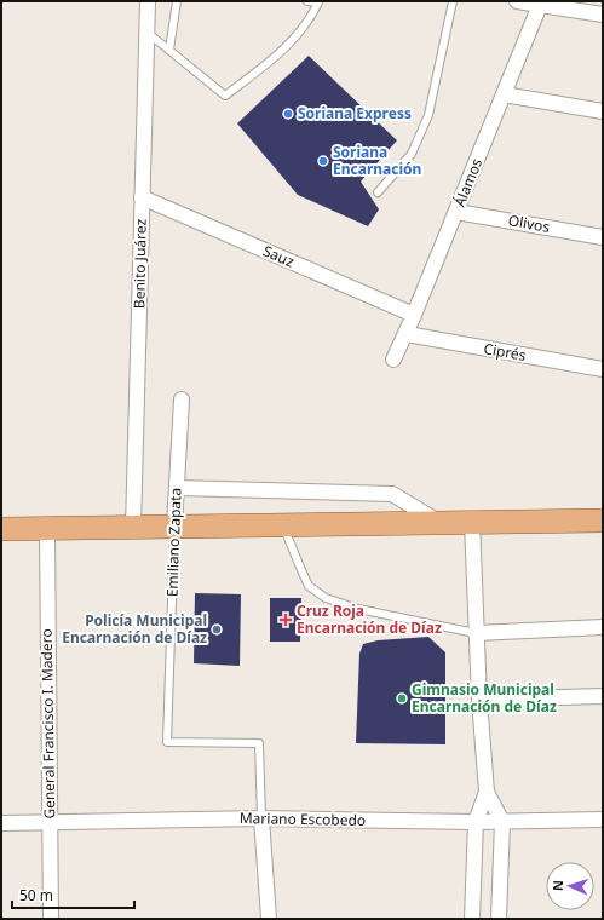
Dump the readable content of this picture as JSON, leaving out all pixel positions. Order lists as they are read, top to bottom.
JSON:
{
  "streets": {
    "street": [
      "Álamos",
      "Olivos",
      "Sauz",
      "Benito Juárez",
      "Ciprés",
      "Emiliano Zapata",
      "General Francisco I. Madero",
      "Mariano Escobedo"
    ]
  },
  "crossings": [
    ["Álamos", "Olivos"],
    ["Álamos", "Sauz"],
    ["Álamos", "Ciprés"],
    ["Sauz", "Benito Juárez"],
    ["Emiliano Zapata", "Mariano Escobedo"],
    ["General Francisco I. Madero", "Mariano Escobedo"]
  ],
  "places": {
    "other": [
      "Soriana Express",
      "Soriana Encarnación",
      "Policía Municipal Encarnación de Díaz",
      "Gimnasio Municipal Encarnación de Díaz"
    ],
    "health": ["Cruz Roja Encarnación de Díaz"]
  },
  "scale_bar": "50 m",
  "north": "left"
}
